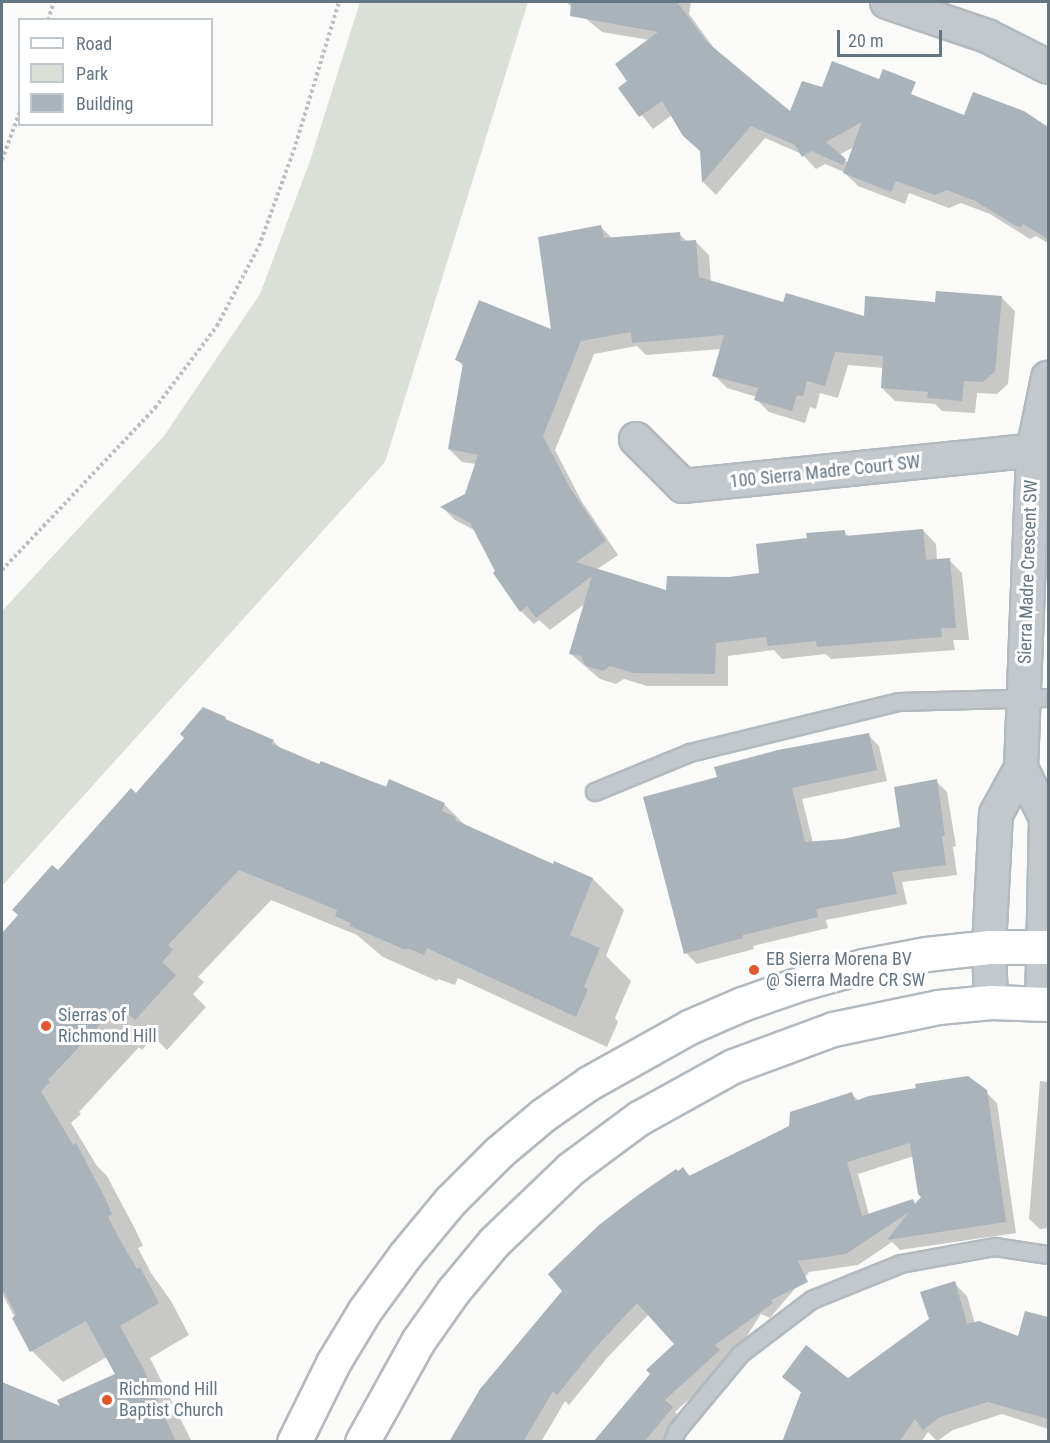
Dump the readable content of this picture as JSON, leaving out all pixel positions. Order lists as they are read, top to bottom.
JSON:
{
  "streets": {
    "street": ["100 Sierra Madre Court SW", "Sierra Madre Crescent SW"]
  },
  "crossings": [
    ["100 Sierra Madre Court SW", "Sierra Madre Crescent SW"]
  ],
  "places": ["EB Sierra Morena BV @ Sierra Madre CR SW", "Sierras of Richmond Hill", "Richmond Hill Baptist Church"],
  "legend": ["Road", "Park", "Building"],
  "scale_bar": "20 m"
}
